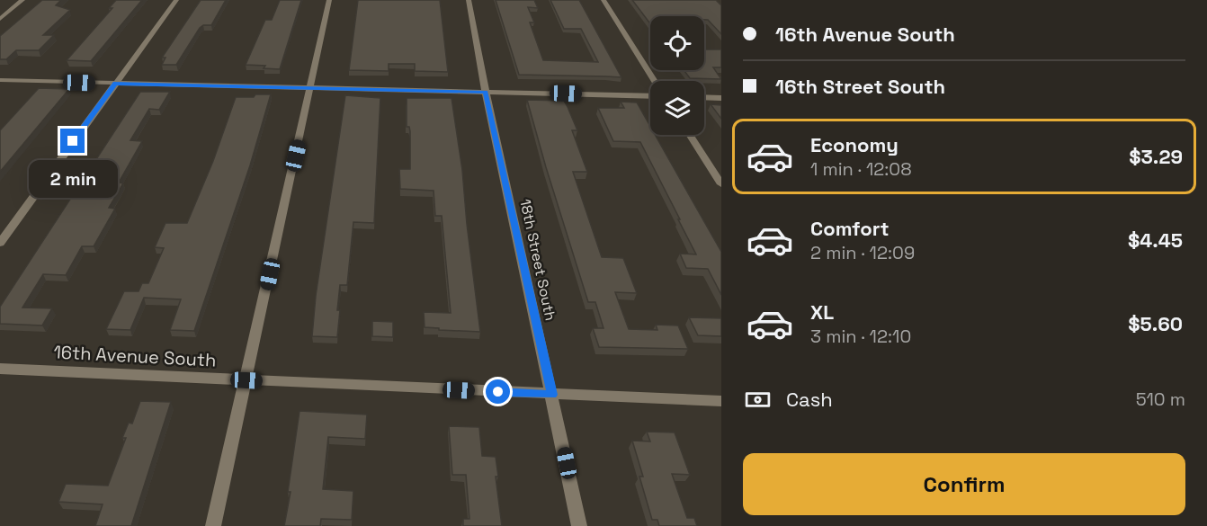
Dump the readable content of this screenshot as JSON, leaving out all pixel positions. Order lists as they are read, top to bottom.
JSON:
{
  "streets": {
    "street": ["18th Street South", "16th Avenue South"]
  },
  "crossings": [
    ["18th Street South", "16th Avenue South"]
  ],
  "page": {
    "banner": ["16th Avenue South", "16th Street South"],
    "list": [
      {
        "name": "Economy",
        "note": "1 min · 12:08",
        "value": "$3.29"
      },
      {
        "name": "Comfort",
        "note": "2 min · 12:09",
        "value": "$4.45"
      },
      {
        "name": "XL",
        "note": "3 min · 12:10",
        "value": "$5.60"
      }
    ],
    "bubble": "2 min",
    "pay": ["Cash", "510 m"],
    "buttons": "Confirm"
  }
}
